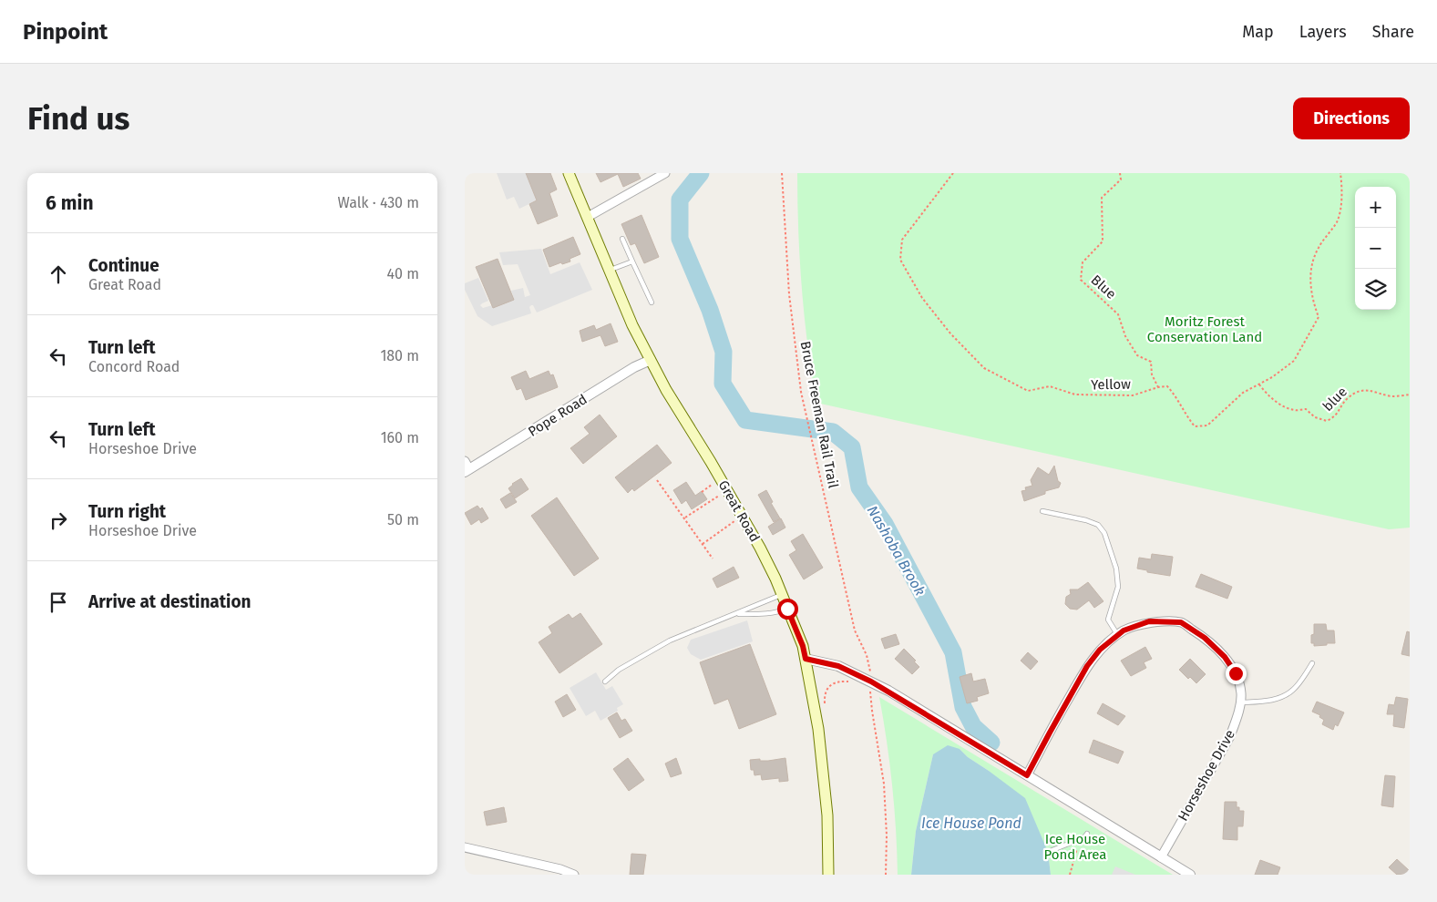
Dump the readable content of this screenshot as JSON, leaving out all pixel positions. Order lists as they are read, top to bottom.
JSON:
{
  "streets": {
    "main road": ["Great Road"],
    "street": ["Pope Road", "Horseshoe Drive"],
    "path": [
      "Blue",
      "Yellow",
      "blue",
      "Bruce Freeman Rail Trail"
    ]
  },
  "crossings": [
    ["Blue", "Yellow"],
    ["Pope Road", "Great Road"]
  ],
  "water": ["Nashoba Brook", "Ice House Pond"],
  "parks": ["Moritz Forest Conservation Land", "Ice House Pond Area"],
  "page": {
    "header": "Pinpoint",
    "nav": ["Map", "Layers", "Share"],
    "buttons": "Directions",
    "title": "Find us",
    "heading": ["6 min", "Walk · 430 m"],
    "map_buttons": ["+", "−"],
    "list": [
      ["Continue", "Great Road", "40 m"],
      ["Turn left", "Concord Road", "180 m"],
      ["Turn left", "Horseshoe Drive", "160 m"],
      ["Turn right", "Horseshoe Drive", "50 m"],
      "Arrive at destination"
    ]
  }
}
